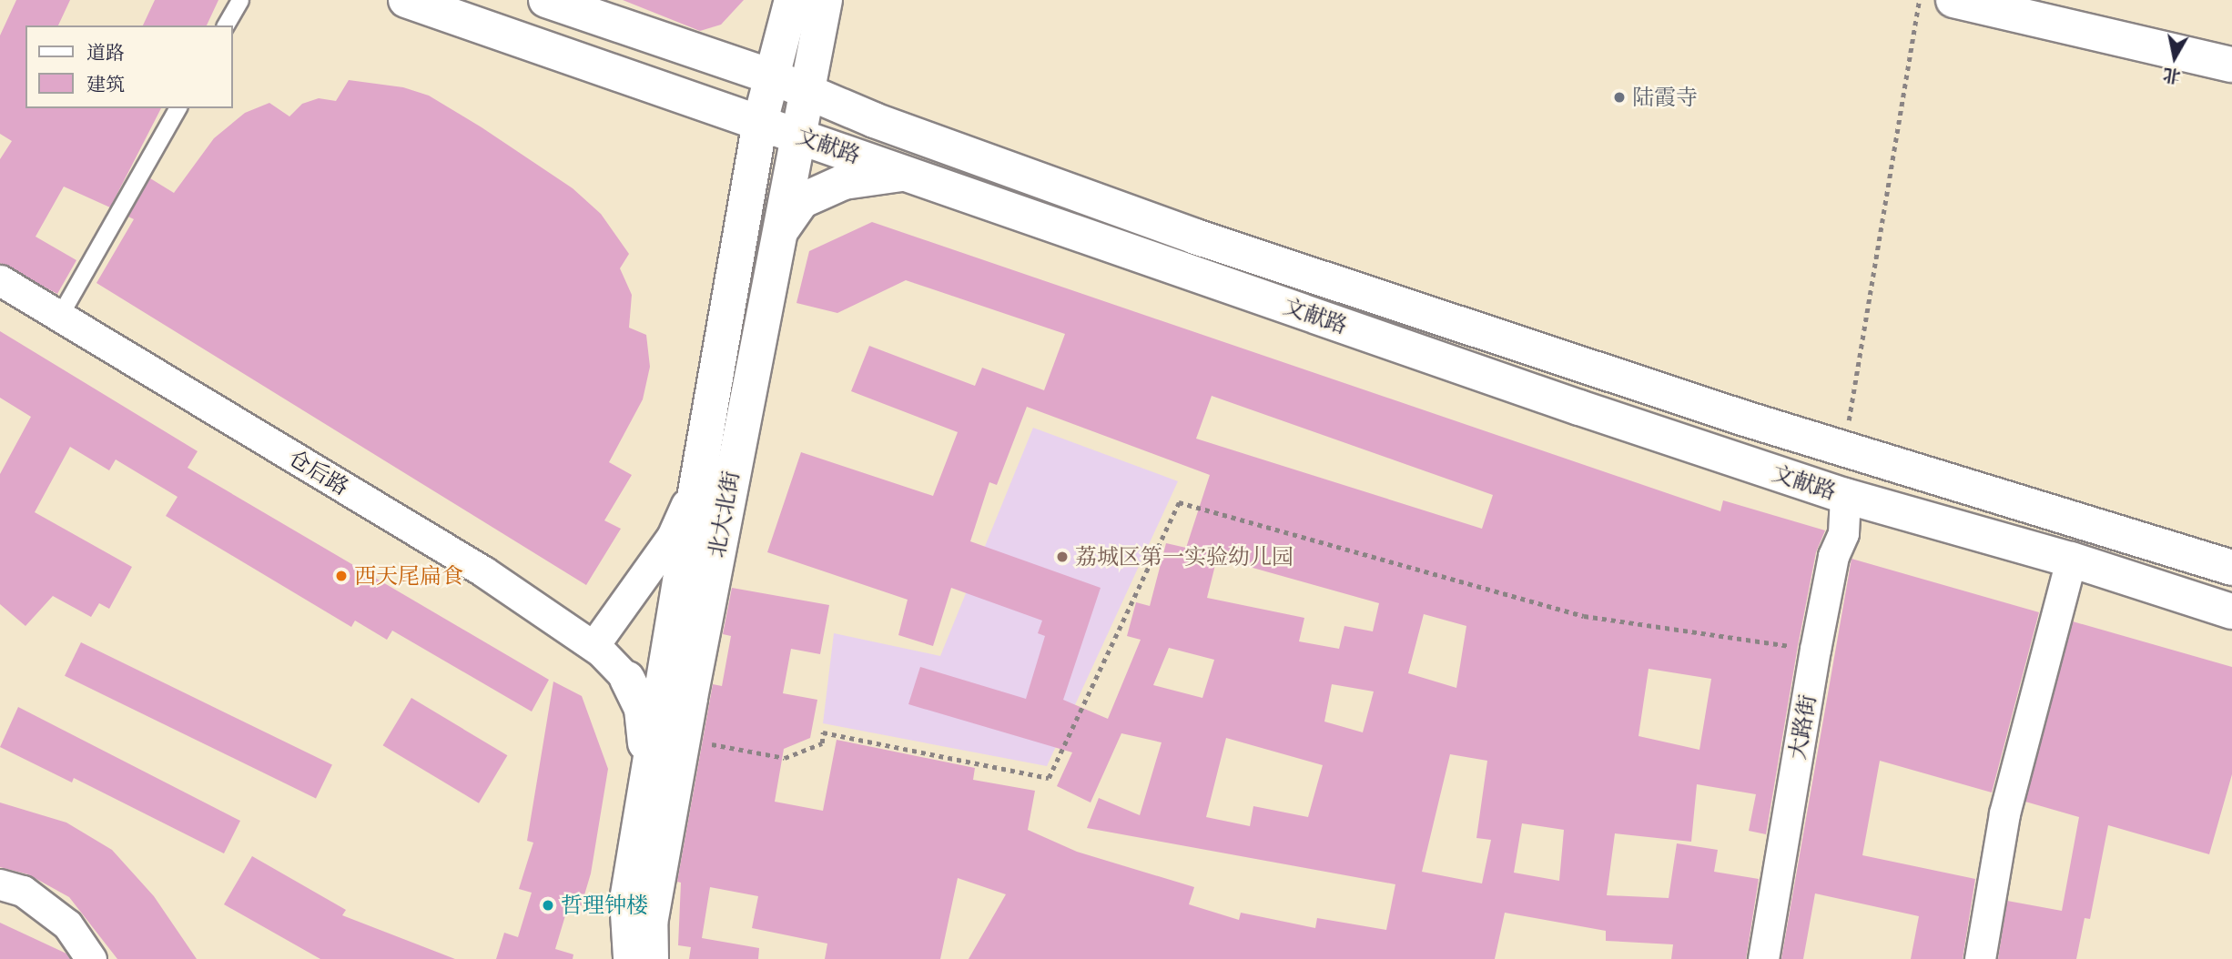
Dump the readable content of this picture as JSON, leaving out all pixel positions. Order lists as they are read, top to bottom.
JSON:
{
  "streets": {
    "main road": ["文献路", "北大北街"],
    "street": ["仓后路", "大路街"]
  },
  "crossings": [
    ["文献路", "北大北街"],
    ["文献路", "大路街"]
  ],
  "places": [
    "陆霞寺",
    "荔城区第一实验幼儿园",
    "西天尾扁食",
    "哲理钟楼"
  ],
  "legend": ["道路", "建筑"],
  "north": "bottom"
}
